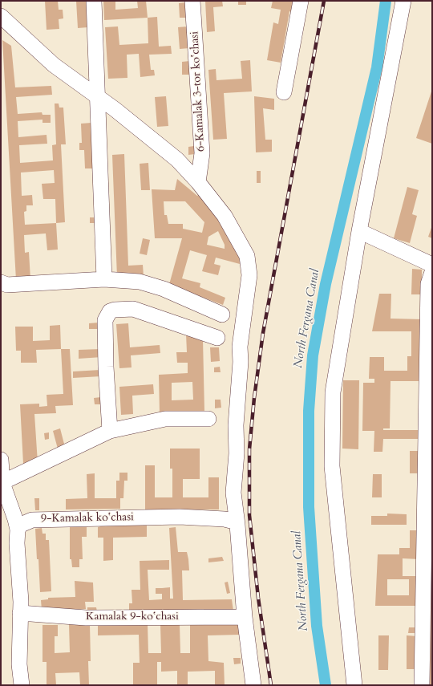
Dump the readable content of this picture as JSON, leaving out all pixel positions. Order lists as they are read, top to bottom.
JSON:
{
  "streets": {
    "street": ["6-Kamalak 3-tor koʻchasi", "9-Kamalak koʻchasi", "Kamalak 9-koʻchasi"]
  },
  "water": ["North Fergana Canal"]
}
